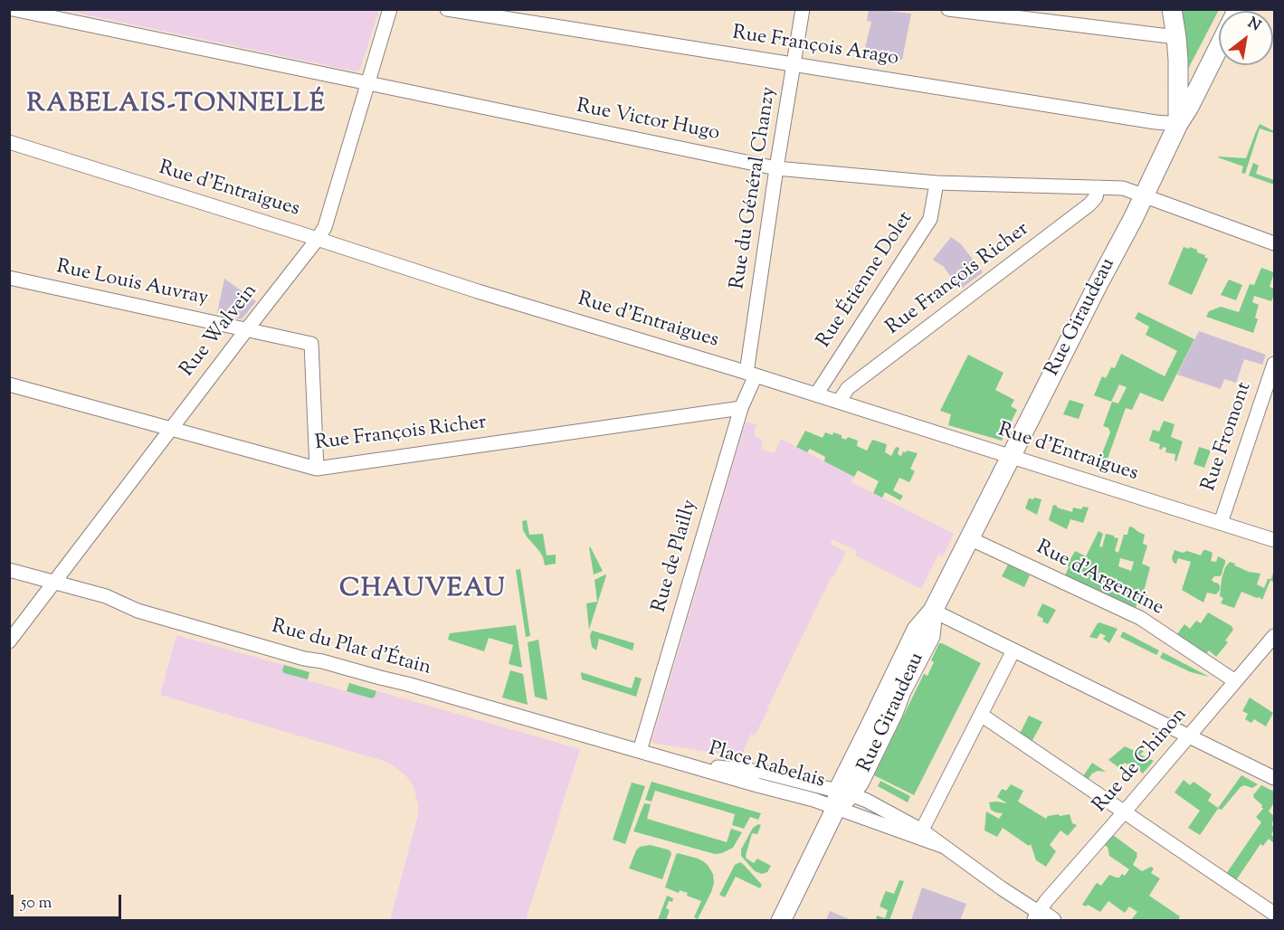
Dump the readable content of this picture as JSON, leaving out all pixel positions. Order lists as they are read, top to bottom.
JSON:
{
  "streets": {
    "street": [
      "Rue François Arago",
      "Rue Victor Hugo",
      "Rue du Général Chanzy",
      "Rue d'Entraigues",
      "Rue François Richer",
      "Rue Étienne Dolet",
      "Rue Louis Auvray",
      "Rue Giraudeau",
      "Rue Walvein",
      "Rue Fromont",
      "Rue de Plailly",
      "Rue d'Argentine",
      "Rue du Plat d'Étain",
      "Rue de Chinon",
      "Place Rabelais"
    ]
  },
  "crossings": [
    ["Rue François Arago", "Rue du Général Chanzy"],
    ["Rue François Arago", "Rue Giraudeau"],
    ["Rue Victor Hugo", "Rue du Général Chanzy"],
    ["Rue Victor Hugo", "Rue François Richer"],
    ["Rue Victor Hugo", "Rue Étienne Dolet"],
    ["Rue Victor Hugo", "Rue Giraudeau"],
    ["Rue Victor Hugo", "Rue Walvein"],
    ["Rue du Général Chanzy", "Rue d'Entraigues"],
    ["Rue du Général Chanzy", "Rue de Plailly"],
    ["Rue d'Entraigues", "Rue François Richer"],
    ["Rue d'Entraigues", "Rue Étienne Dolet"],
    ["Rue d'Entraigues", "Rue Giraudeau"],
    ["Rue d'Entraigues", "Rue Walvein"],
    ["Rue d'Entraigues", "Rue Fromont"],
    ["Rue d'Entraigues", "Rue de Plailly"],
    ["Rue François Richer", "Rue Louis Auvray"],
    ["Rue François Richer", "Rue Walvein"],
    ["Rue François Richer", "Rue de Plailly"],
    ["Rue Louis Auvray", "Rue Walvein"],
    ["Rue Giraudeau", "Rue d'Argentine"],
    ["Rue Giraudeau", "Place Rabelais"],
    ["Rue Walvein", "Rue du Plat d'Étain"],
    ["Rue de Plailly", "Rue du Plat d'Étain"],
    ["Rue d'Argentine", "Rue de Chinon"],
    ["Rue du Plat d'Étain", "Place Rabelais"],
    ["Rue de Chinon", "Place Rabelais"]
  ],
  "districts": ["RABELAIS-TONNELLÉ", "CHAUVEAU"],
  "scale_bar": "50 m",
  "north": "top right"
}
